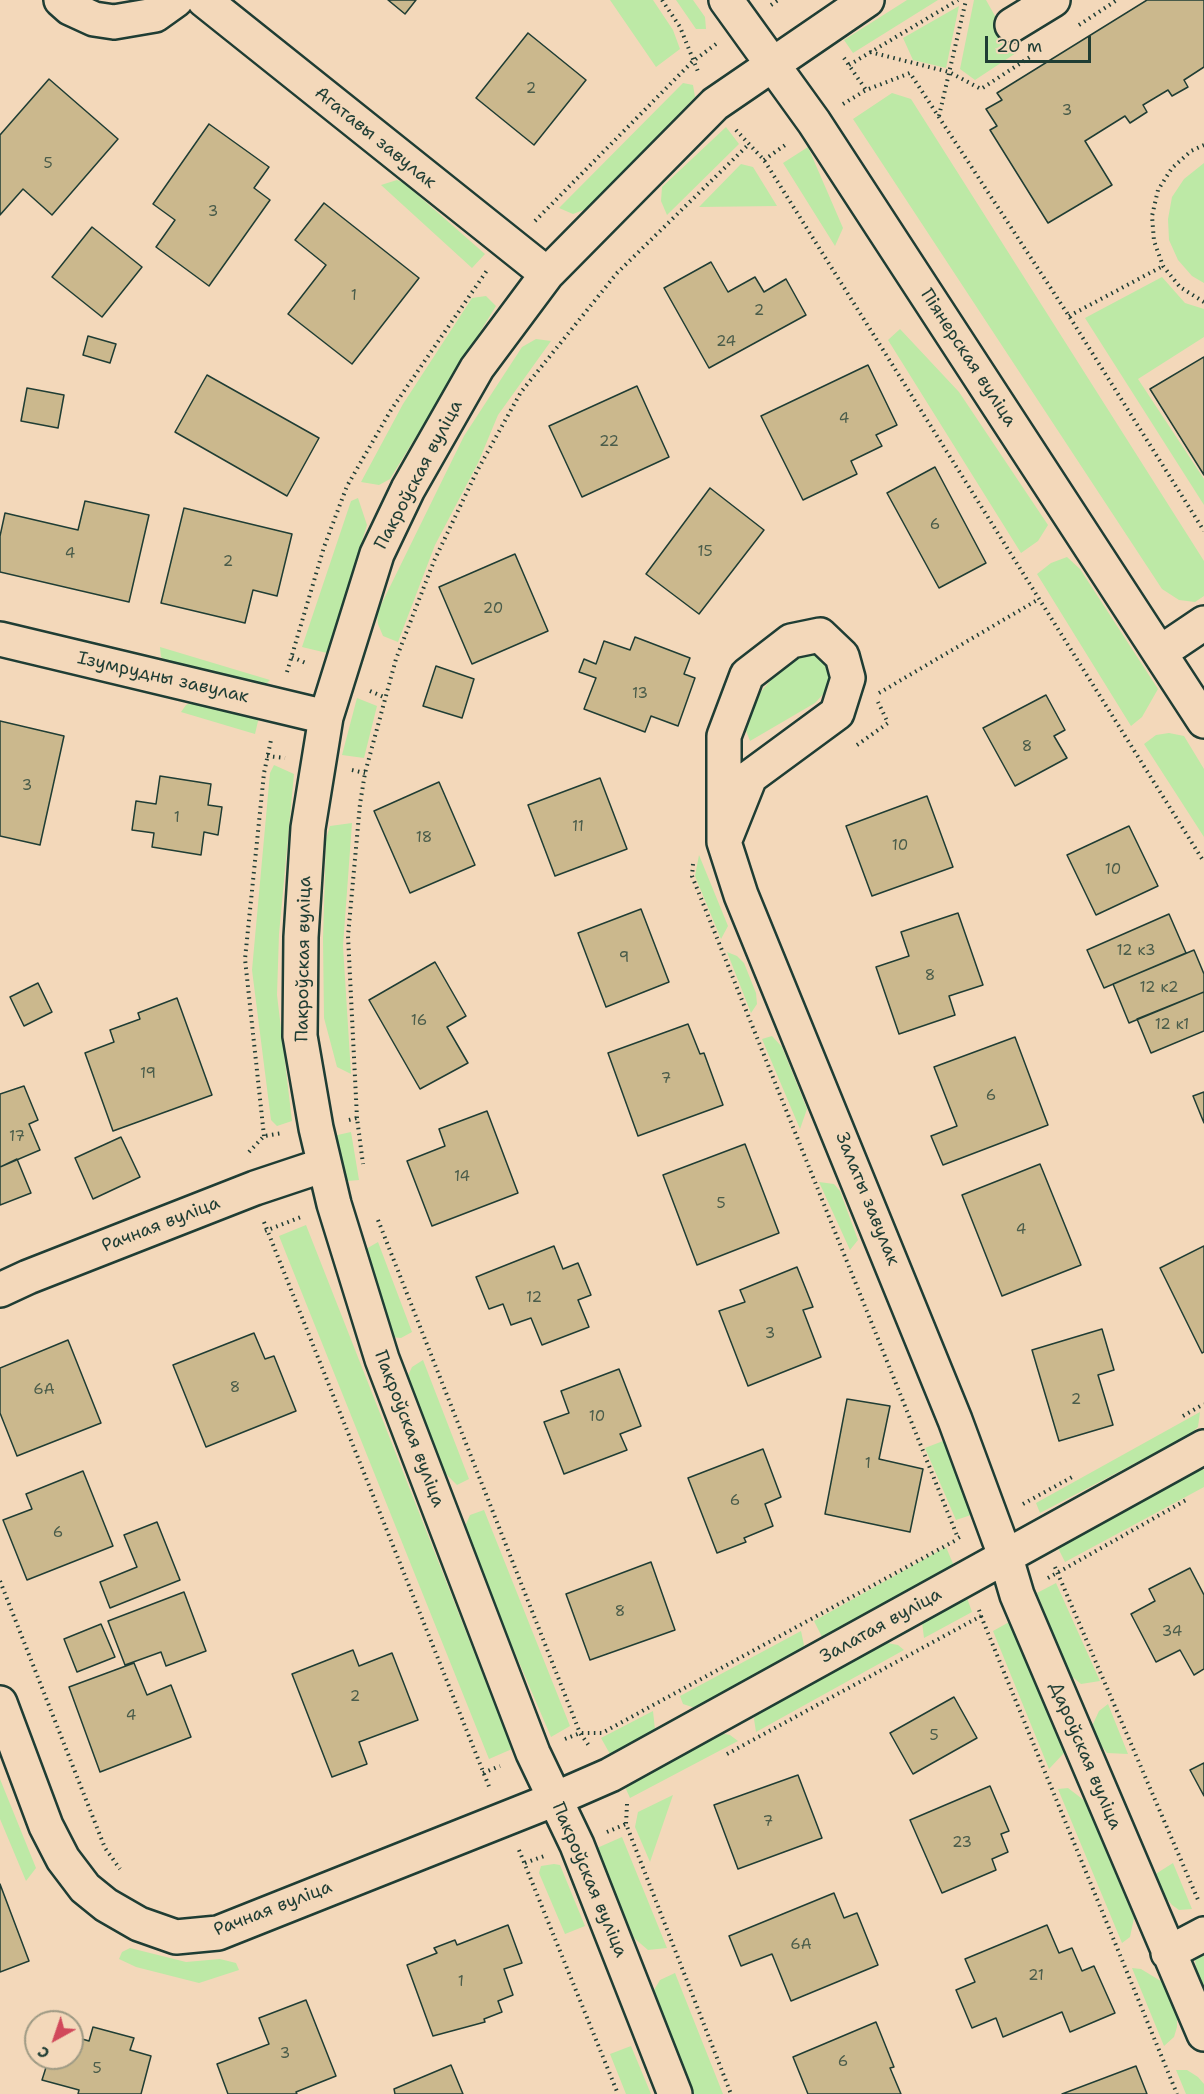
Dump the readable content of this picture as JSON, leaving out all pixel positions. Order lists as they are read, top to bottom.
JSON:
{
  "streets": {
    "street": [
      "Агатавы завулак",
      "Піянерская вуліца",
      "Пакроўская вуліца",
      "Ізумрудны завулак",
      "Залаты завулак",
      "Рачная вуліца",
      "Залатая вуліца",
      "Дароўская вуліца"
    ]
  },
  "crossings": [
    ["Агатавы завулак", "Пакроўская вуліца"],
    ["Піянерская вуліца", "Пакроўская вуліца"],
    ["Пакроўская вуліца", "Ізумрудны завулак"],
    ["Пакроўская вуліца", "Рачная вуліца"],
    ["Пакроўская вуліца", "Залатая вуліца"],
    ["Залаты завулак", "Залатая вуліца"],
    ["Залаты завулак", "Дароўская вуліца"],
    ["Рачная вуліца", "Залатая вуліца"],
    ["Залатая вуліца", "Дароўская вуліца"]
  ],
  "house_numbers": [
    "2",
    "3",
    "5",
    "3",
    "1",
    "2",
    "24",
    "4",
    "22",
    "6",
    "15",
    "4",
    "2",
    "20",
    "13",
    "8",
    "3",
    "1",
    "11",
    "18",
    "10",
    "10",
    "12 к3",
    "9",
    "8",
    "12 к2",
    "16",
    "12 к1",
    "19",
    "7",
    "6",
    "17",
    "14",
    "5",
    "4",
    "12",
    "3",
    "8",
    "6А",
    "2",
    "10",
    "1",
    "6",
    "6",
    "8",
    "34",
    "2",
    "4",
    "5",
    "7",
    "23",
    "6А",
    "21",
    "1",
    "3",
    "6",
    "5"
  ],
  "scale_bar": "20 m",
  "north": "bottom left"
}
